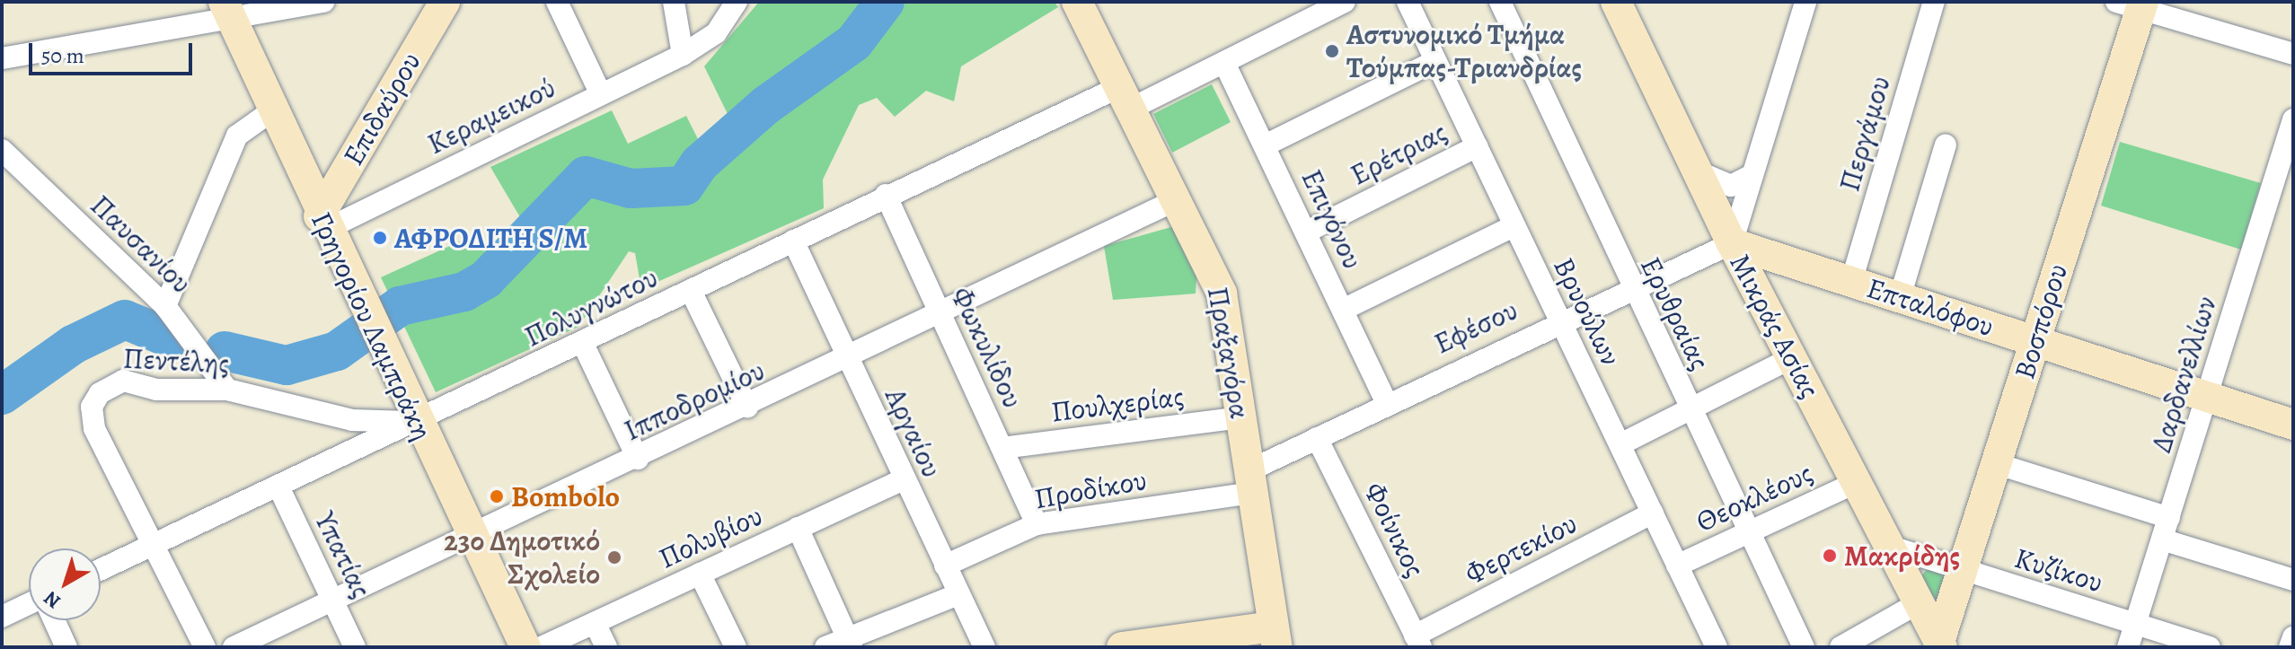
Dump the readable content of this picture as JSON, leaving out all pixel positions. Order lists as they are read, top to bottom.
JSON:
{
  "streets": {
    "street": [
      "Επιδαύρου",
      "Κεραμεικού",
      "Περγάμου",
      "Ερέτριας",
      "Επιγόνου",
      "Παυσανίου",
      "Πολυγνώτου",
      "Επταλόφου",
      "Βρυούλων",
      "Ερυθραίας",
      "Βοσπόρου",
      "Γρηγορίου Λαμπράκη",
      "Μικράς Ασίας",
      "Εφέσου",
      "Φωκυλίδου",
      "Πραξαγόρα",
      "Πεντέλης",
      "Δαρδανελλίων",
      "Ιπποδρομίου",
      "Πουλχερίας",
      "Αργαίου",
      "Προδίκου",
      "Θεοκλέους",
      "Φοίνικος",
      "Πολυβίου",
      "Φερτεκίου",
      "Υπατίας",
      "Κυζίκου"
    ]
  },
  "crossings": [
    ["Επιδαύρου", "Κεραμεικού"],
    ["Επιδαύρου", "Γρηγορίου Λαμπράκη"],
    ["Κεραμεικού", "Γρηγορίου Λαμπράκη"],
    ["Περγάμου", "Επταλόφου"],
    ["Ερέτριας", "Επιγόνου"],
    ["Ερέτριας", "Βρυούλων"],
    ["Επιγόνου", "Πολυγνώτου"],
    ["Επιγόνου", "Εφέσου"],
    ["Παυσανίου", "Πεντέλης"],
    ["Πολυγνώτου", "Γρηγορίου Λαμπράκη"],
    ["Πολυγνώτου", "Φωκυλίδου"],
    ["Πολυγνώτου", "Πραξαγόρα"],
    ["Πολυγνώτου", "Πεντέλης"],
    ["Πολυγνώτου", "Αργαίου"],
    ["Πολυγνώτου", "Υπατίας"],
    ["Επταλόφου", "Βοσπόρου"],
    ["Επταλόφου", "Μικράς Ασίας"],
    ["Επταλόφου", "Εφέσου"],
    ["Επταλόφου", "Δαρδανελλίων"],
    ["Βρυούλων", "Εφέσου"],
    ["Βρυούλων", "Θεοκλέους"],
    ["Βρυούλων", "Φερτεκίου"],
    ["Ερυθραίας", "Εφέσου"],
    ["Ερυθραίας", "Θεοκλέους"],
    ["Βοσπόρου", "Μικράς Ασίας"],
    ["Βοσπόρου", "Κυζίκου"],
    ["Γρηγορίου Λαμπράκη", "Πεντέλης"],
    ["Γρηγορίου Λαμπράκη", "Ιπποδρομίου"],
    ["Μικράς Ασίας", "Εφέσου"],
    ["Μικράς Ασίας", "Θεοκλέους"],
    ["Μικράς Ασίας", "Κυζίκου"],
    ["Εφέσου", "Πραξαγόρα"],
    ["Εφέσου", "Προδίκου"],
    ["Εφέσου", "Φοίνικος"],
    ["Φωκυλίδου", "Ιπποδρομίου"],
    ["Φωκυλίδου", "Πουλχερίας"],
    ["Φωκυλίδου", "Προδίκου"],
    ["Πραξαγόρα", "Ιπποδρομίου"],
    ["Πραξαγόρα", "Πουλχερίας"],
    ["Πραξαγόρα", "Προδίκου"],
    ["Δαρδανελλίων", "Κυζίκου"],
    ["Ιπποδρομίου", "Αργαίου"],
    ["Ιπποδρομίου", "Υπατίας"],
    ["Αργαίου", "Προδίκου"],
    ["Αργαίου", "Πολυβίου"],
    ["Φοίνικος", "Φερτεκίου"]
  ],
  "places": [
    "Αστυνομικό Τμήμα Τούμπας-Τριανδρίας",
    "ΑΦΡΟΔΙΤΗ S/M",
    "Bombolo",
    "Μακρίδης",
    "23ο Δημοτικό Σχολείο"
  ],
  "scale_bar": "50 m",
  "north": "bottom left"
}
